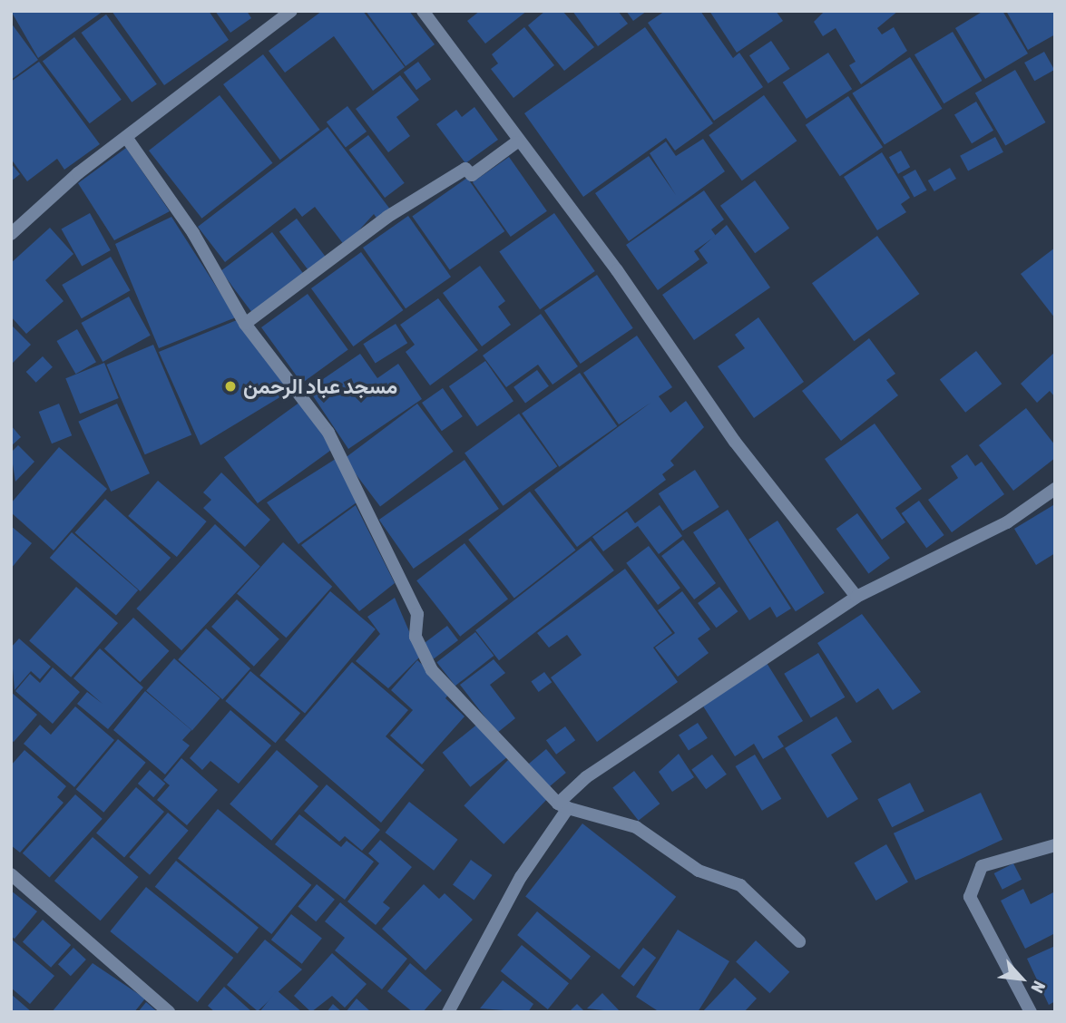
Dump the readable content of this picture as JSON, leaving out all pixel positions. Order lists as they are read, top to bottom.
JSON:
{
  "places": ["مسجد عباد الرحمن"],
  "north": "bottom right"
}
